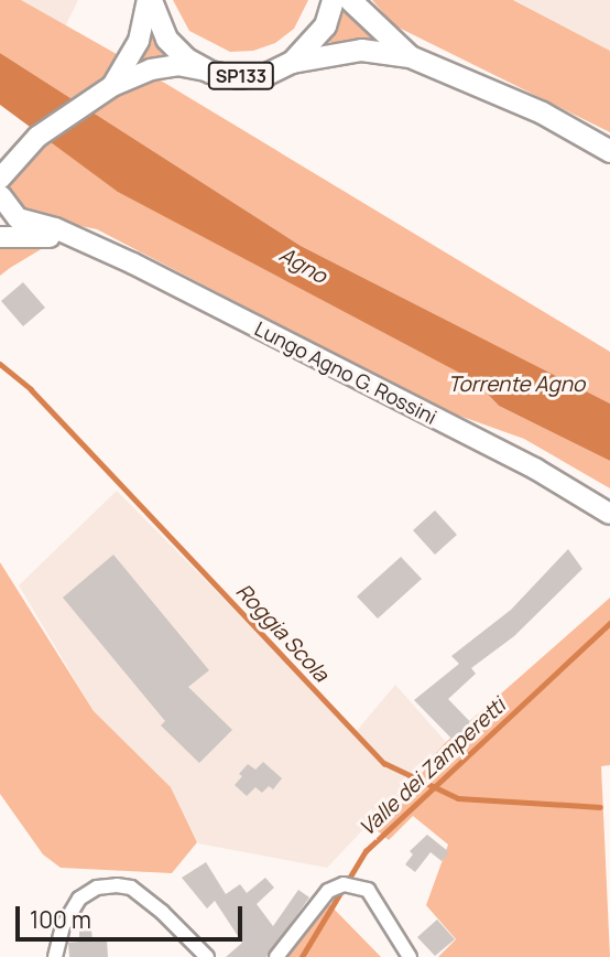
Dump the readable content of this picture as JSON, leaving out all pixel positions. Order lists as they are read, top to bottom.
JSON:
{
  "streets": {
    "main road": ["SP133", "Lungo Agno G. Rossini"]
  },
  "water": [
    "Agno",
    "Torrente Agno",
    "Roggia Scola",
    "Valle dei Zamperetti"
  ],
  "scale_bar": "100 m"
}
